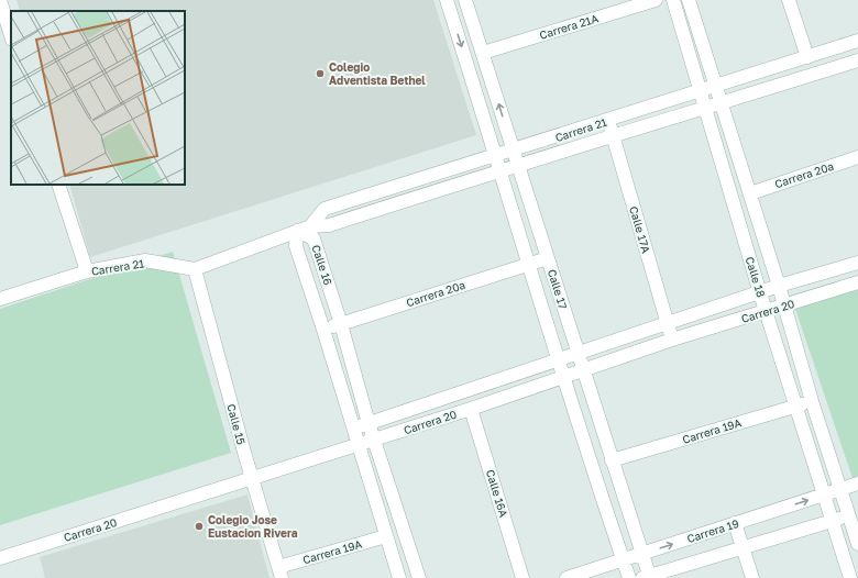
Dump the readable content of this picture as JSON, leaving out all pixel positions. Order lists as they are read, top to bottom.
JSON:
{
  "streets": {
    "street": [
      "Carrera 21A",
      "Carrera 21",
      "Carrera 20a",
      "Calle 17A",
      "Calle 16",
      "Calle 18",
      "Calle 17",
      "Carrera 20",
      "Calle 15",
      "Carrera 19A",
      "Calle 16A",
      "Carrera 19"
    ]
  },
  "crossings": [
    ["Carrera 21A", "Calle 17"],
    ["Carrera 21", "Calle 17A"],
    ["Carrera 21", "Calle 16"],
    ["Carrera 21", "Calle 18"],
    ["Carrera 21", "Calle 17"],
    ["Carrera 21", "Calle 15"],
    ["Carrera 20a", "Calle 16"],
    ["Carrera 20a", "Calle 18"],
    ["Carrera 20a", "Calle 17"],
    ["Calle 17A", "Carrera 20"],
    ["Calle 16", "Carrera 20"],
    ["Calle 16", "Carrera 19A"],
    ["Calle 18", "Carrera 20"],
    ["Calle 18", "Carrera 19A"],
    ["Calle 18", "Carrera 19"],
    ["Calle 17", "Carrera 20"],
    ["Calle 17", "Carrera 19A"],
    ["Calle 17", "Carrera 19"],
    ["Carrera 20", "Calle 15"],
    ["Carrera 20", "Calle 16A"],
    ["Calle 15", "Carrera 19A"]
  ],
  "places": ["Colegio Adventista Bethel", "Colegio Jose Eustacion Rivera"]
}
